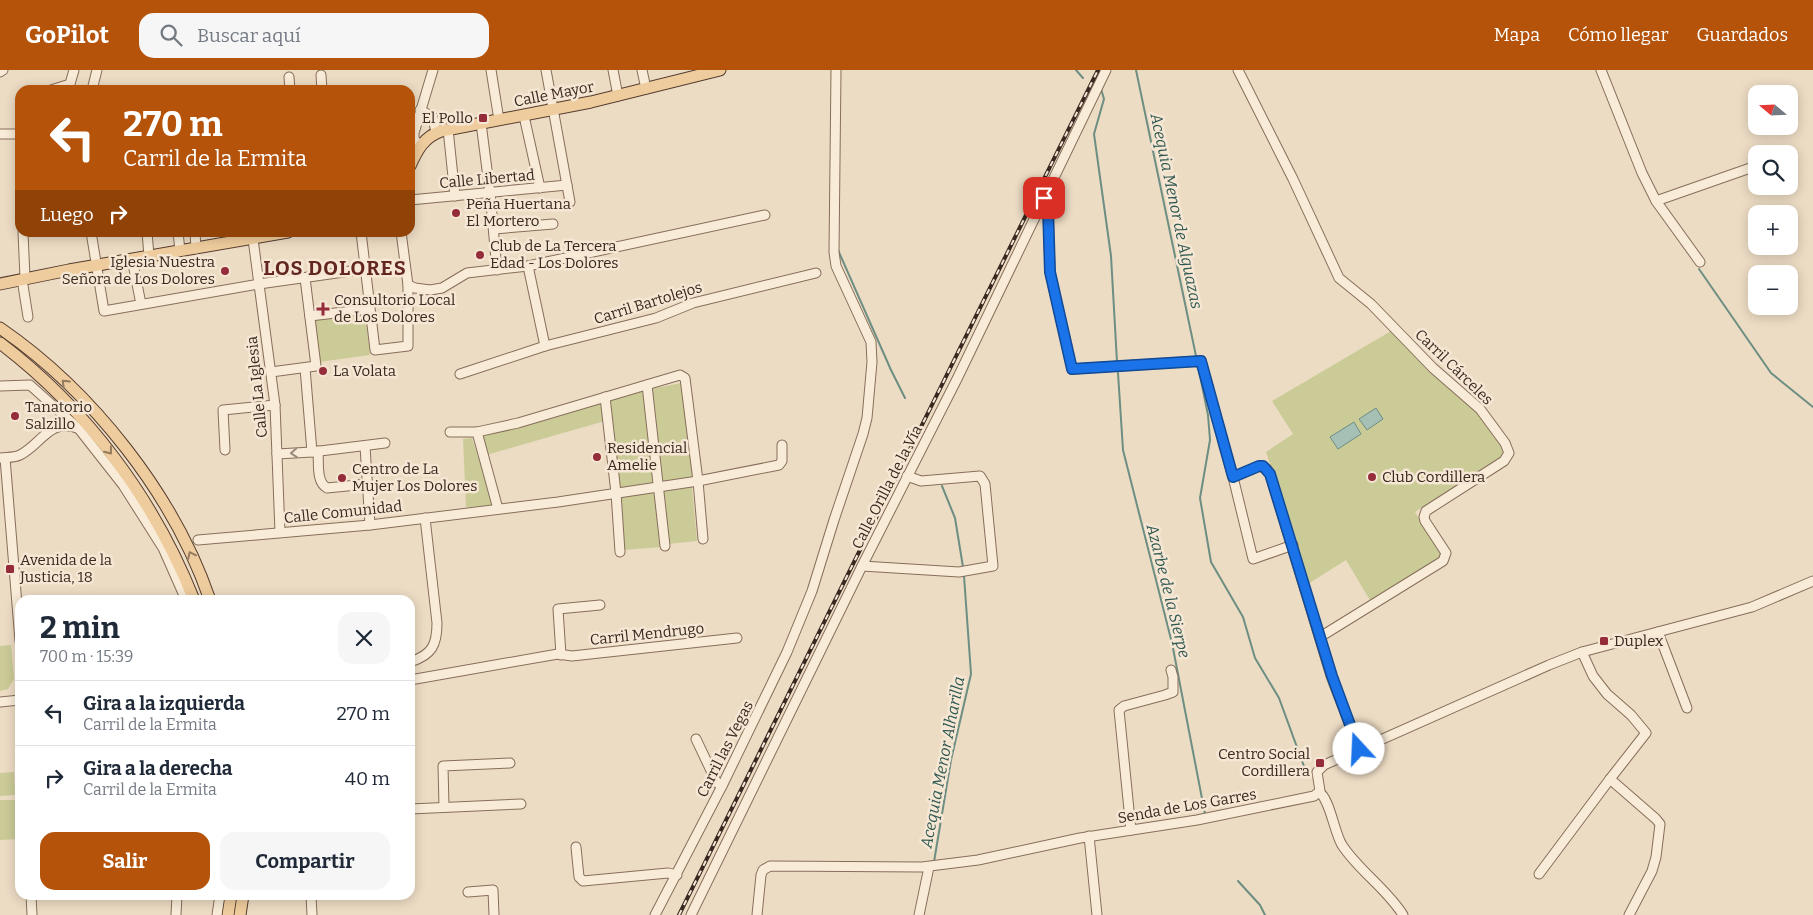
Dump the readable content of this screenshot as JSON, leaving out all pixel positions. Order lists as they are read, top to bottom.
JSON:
{
  "streets": {
    "main road": ["Calle Mayor"],
    "street": [
      "Calle Libertad",
      "Carril Bartolejos",
      "Carril Cárceles",
      "Calle La Iglesia",
      "Calle Orilla de la Vía",
      "Calle Comunidad",
      "Carril Mendrugo",
      "Carril las Vegas",
      "Senda de Los Garres"
    ]
  },
  "crossings": [
    ["Calle La Iglesia", "Calle Comunidad"]
  ],
  "districts": ["LOS DOLORES"],
  "water": ["Acequia Menor de Alguazas", "Azarbe de la Sierpe", "Acequia Menor Alharilla"],
  "places": {
    "transit": [
      "El Pollo",
      "Avenida de la Justicia, 18",
      "Duplex",
      "Centro Social Cordillera"
    ],
    "other": [
      "Peña Huertana El Mortero",
      "Club de La Tercera Edad - Los Dolores",
      "Iglesia Nuestra Señora de Los Dolores",
      "La Volata",
      "Tanatorio Salzillo",
      "Residencial Amelie",
      "Club Cordillera",
      "Centro de La Mujer Los Dolores"
    ],
    "health": ["Consultorio Local de Los Dolores"]
  },
  "north": "left",
  "page": {
    "header": "GoPilot",
    "search": "Buscar aquí",
    "nav": ["Mapa", "Cómo llegar", "Guardados"],
    "map_buttons": ["+", "−"],
    "turn": ["270 m", "Carril de la Ermita"],
    "then": "Luego",
    "heading": ["2 min", "700 m · 15:39"],
    "list": [
      {
        "name": "Gira a la izquierda",
        "note": "Carril de la Ermita",
        "value": "270 m"
      },
      {
        "name": "Gira a la derecha",
        "note": "Carril de la Ermita",
        "value": "40 m"
      }
    ],
    "buttons": ["Salir", "Compartir"]
  }
}
